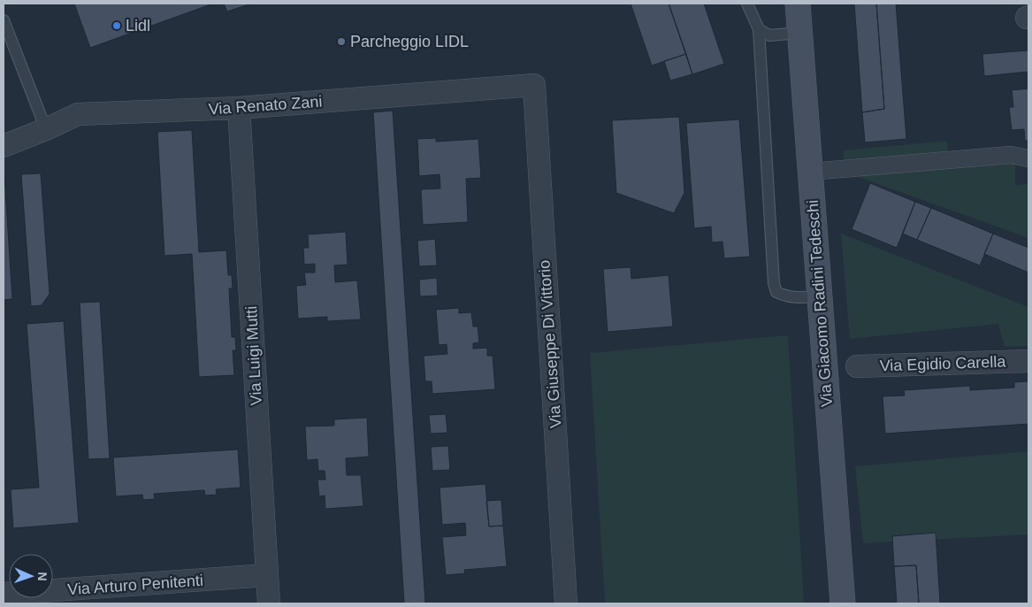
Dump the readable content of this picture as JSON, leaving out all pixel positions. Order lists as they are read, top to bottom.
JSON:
{
  "streets": {
    "main road": ["Via Giacomo Radini Tedeschi"],
    "street": [
      "Via Renato Zani",
      "Via Giuseppe Di Vittorio",
      "Via Luigi Mutti",
      "Via Egidio Carella",
      "Via Arturo Penitenti"
    ]
  },
  "crossings": [
    ["Via Renato Zani", "Via Giuseppe Di Vittorio"],
    ["Via Renato Zani", "Via Luigi Mutti"],
    ["Via Luigi Mutti", "Via Arturo Penitenti"]
  ],
  "places": ["Lidl", "Parcheggio LIDL"],
  "north": "right"
}
